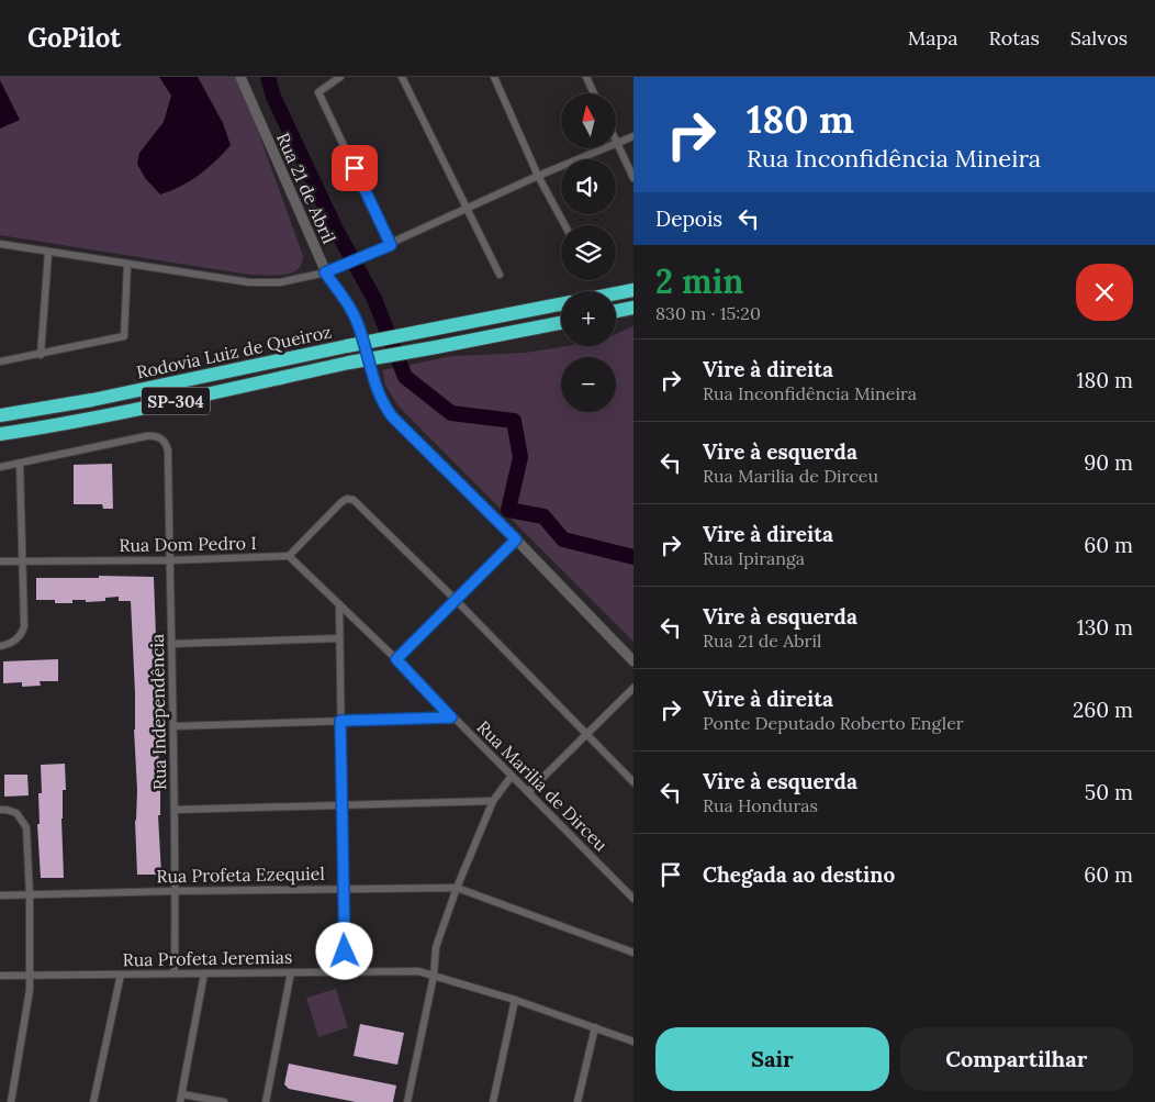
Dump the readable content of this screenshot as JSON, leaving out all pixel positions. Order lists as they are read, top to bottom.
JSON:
{
  "streets": {
    "highway": ["Rodovia Luiz de Queiroz", "SP-304"],
    "street": [
      "Rua 21 de Abril",
      "Rua Dom Pedro I",
      "Rua Independência",
      "Rua Marilia de Dirceu",
      "Rua Profeta Ezequiel",
      "Rua Profeta Jeremias"
    ]
  },
  "crossings": [
    ["Rua Dom Pedro I", "Rua Independência"],
    ["Rua Dom Pedro I", "Rua Marilia de Dirceu"],
    ["Rua Independência", "Rua Profeta Ezequiel"],
    ["Rua Independência", "Rua Profeta Jeremias"]
  ],
  "north": "top",
  "page": {
    "header": "GoPilot",
    "nav": ["Mapa", "Rotas", "Salvos"],
    "turn": ["180 m", "Rua Inconfidência Mineira"],
    "map_buttons": ["+", "−"],
    "then": "Depois",
    "heading": ["2 min", "830 m · 15:20"],
    "list": [
      {
        "name": "Vire à direita",
        "note": "Rua Inconfidência Mineira",
        "value": "180 m"
      },
      {
        "name": "Vire à esquerda",
        "note": "Rua Marilia de Dirceu",
        "value": "90 m"
      },
      {
        "name": "Vire à direita",
        "note": "Rua Ipiranga",
        "value": "60 m"
      },
      {
        "name": "Vire à esquerda",
        "note": "Rua 21 de Abril",
        "value": "130 m"
      },
      {
        "name": "Vire à direita",
        "note": "Ponte Deputado Roberto Engler",
        "value": "260 m"
      },
      {
        "name": "Vire à esquerda",
        "note": "Rua Honduras",
        "value": "50 m"
      },
      {
        "name": "Chegada ao destino",
        "value": "60 m"
      }
    ],
    "buttons": ["Sair", "Compartilhar"]
  }
}
